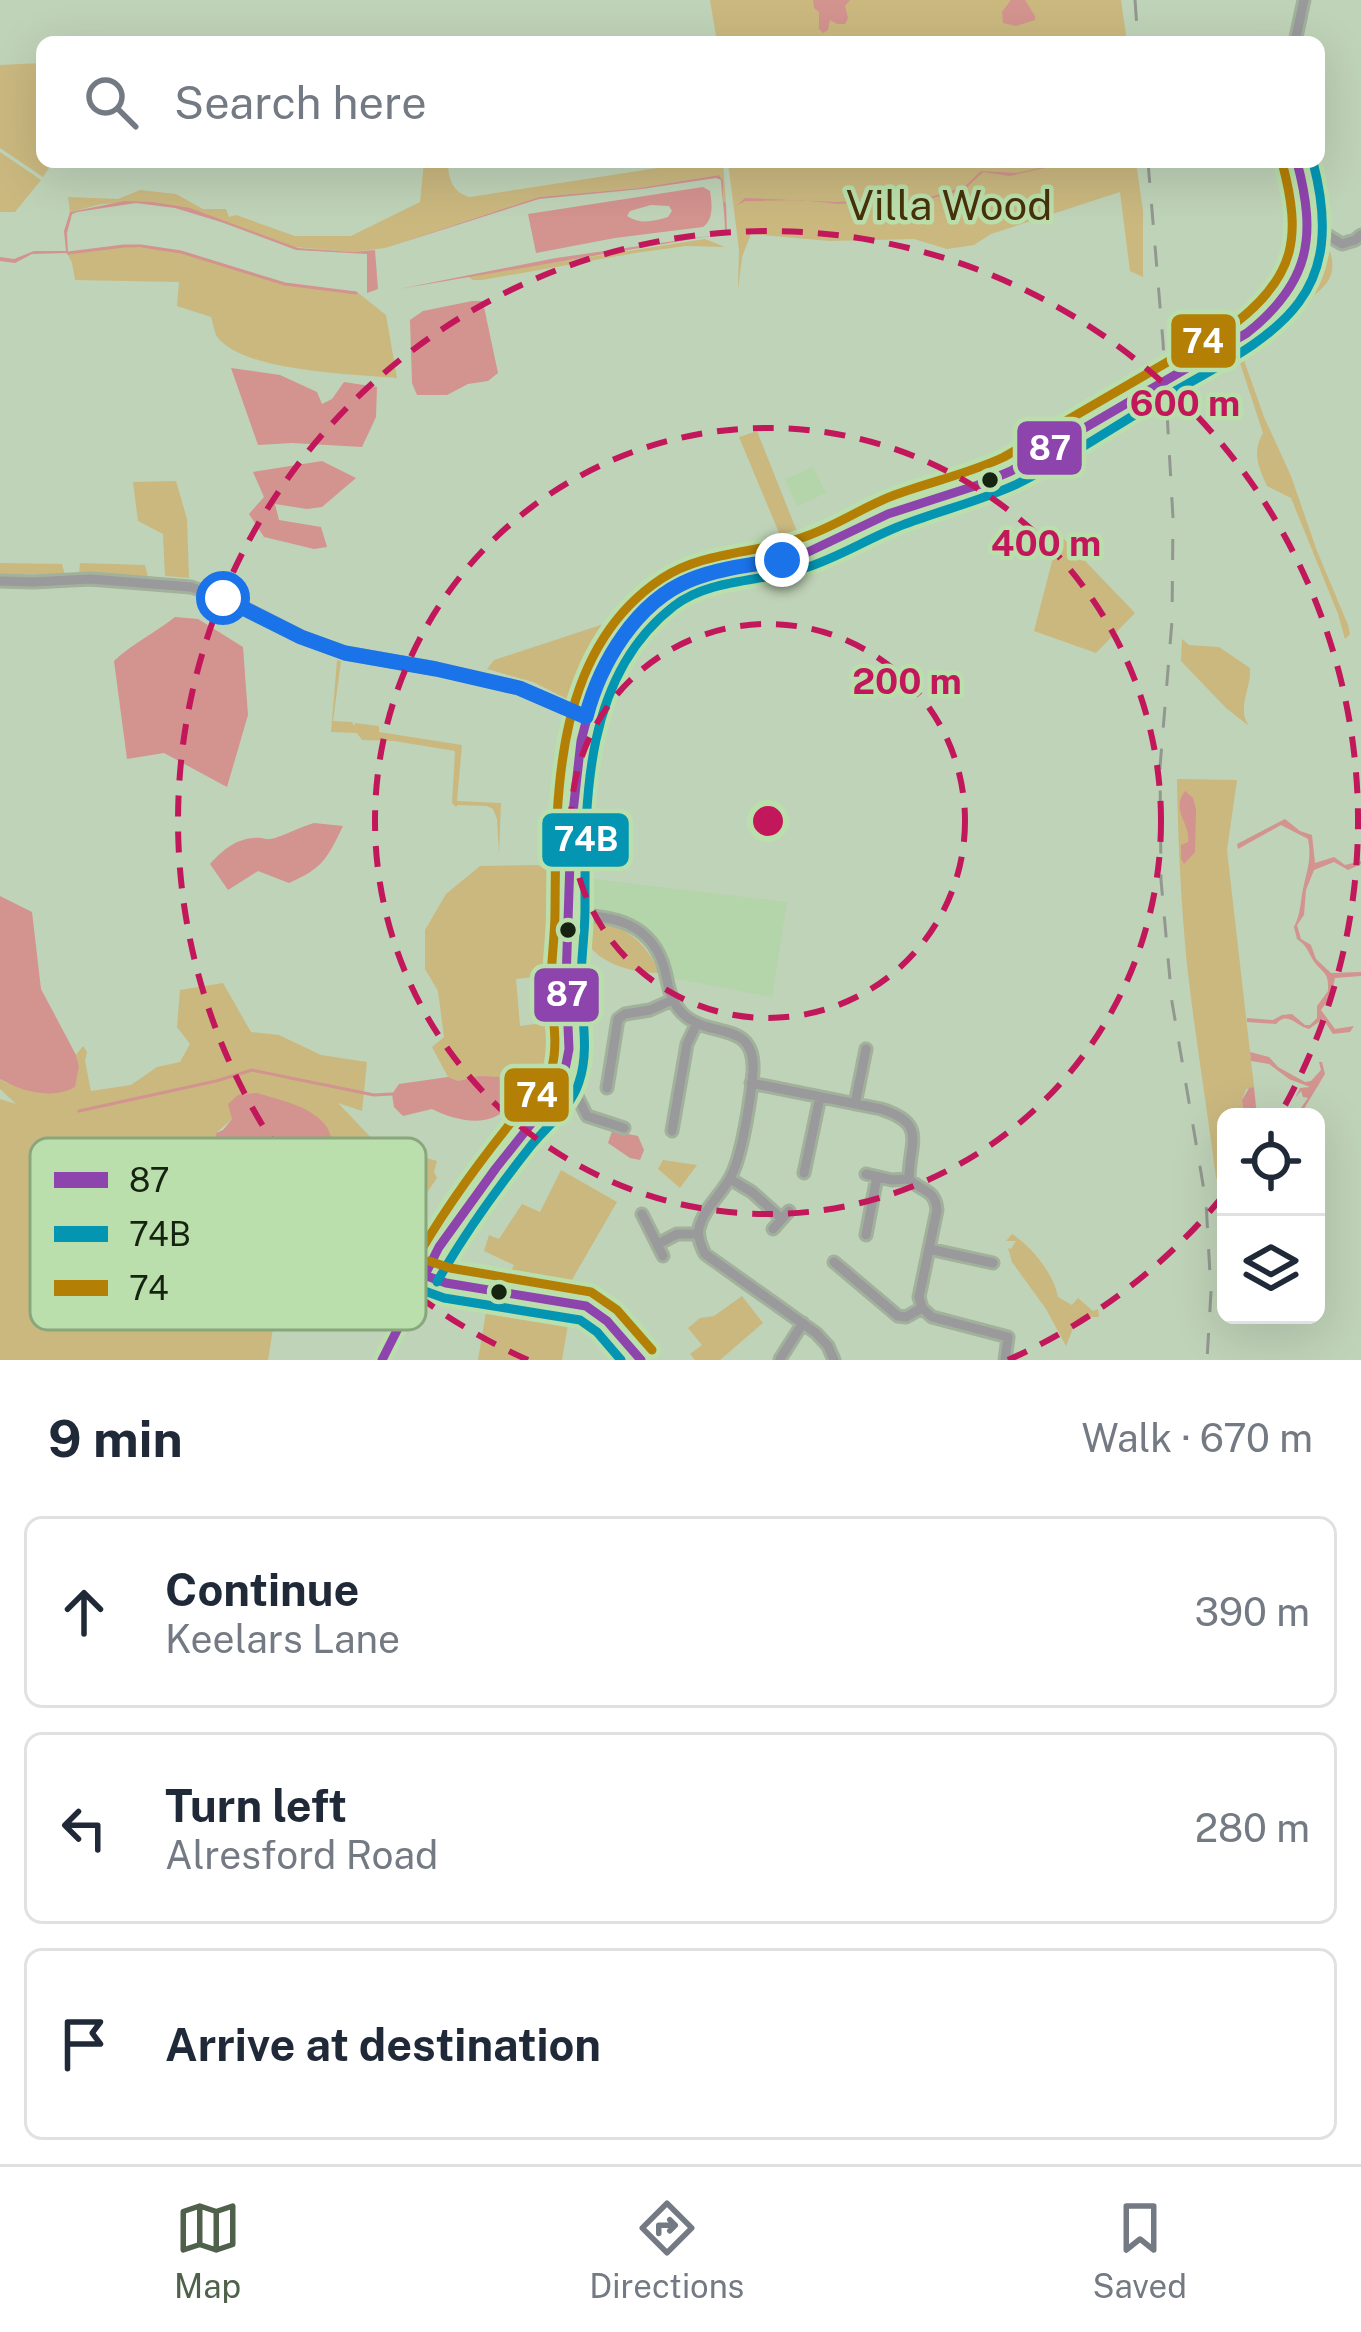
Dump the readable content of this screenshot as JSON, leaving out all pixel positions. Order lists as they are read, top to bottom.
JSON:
{
  "parks": ["Villa Wood"],
  "lines": ["transit line 87", "transit line 74B", "transit line 74"],
  "legend": ["87", "74B", "74"],
  "page": {
    "search": "Search here",
    "heading": ["9 min", "Walk · 670 m"],
    "list": [
      ["Continue", "Keelars Lane", "390 m"],
      ["Turn left", "Alresford Road", "280 m"],
      "Arrive at destination"
    ],
    "nav": ["Map", "Directions", "Saved"]
  },
  "rings": ["600 m", "400 m", "200 m"]
}
